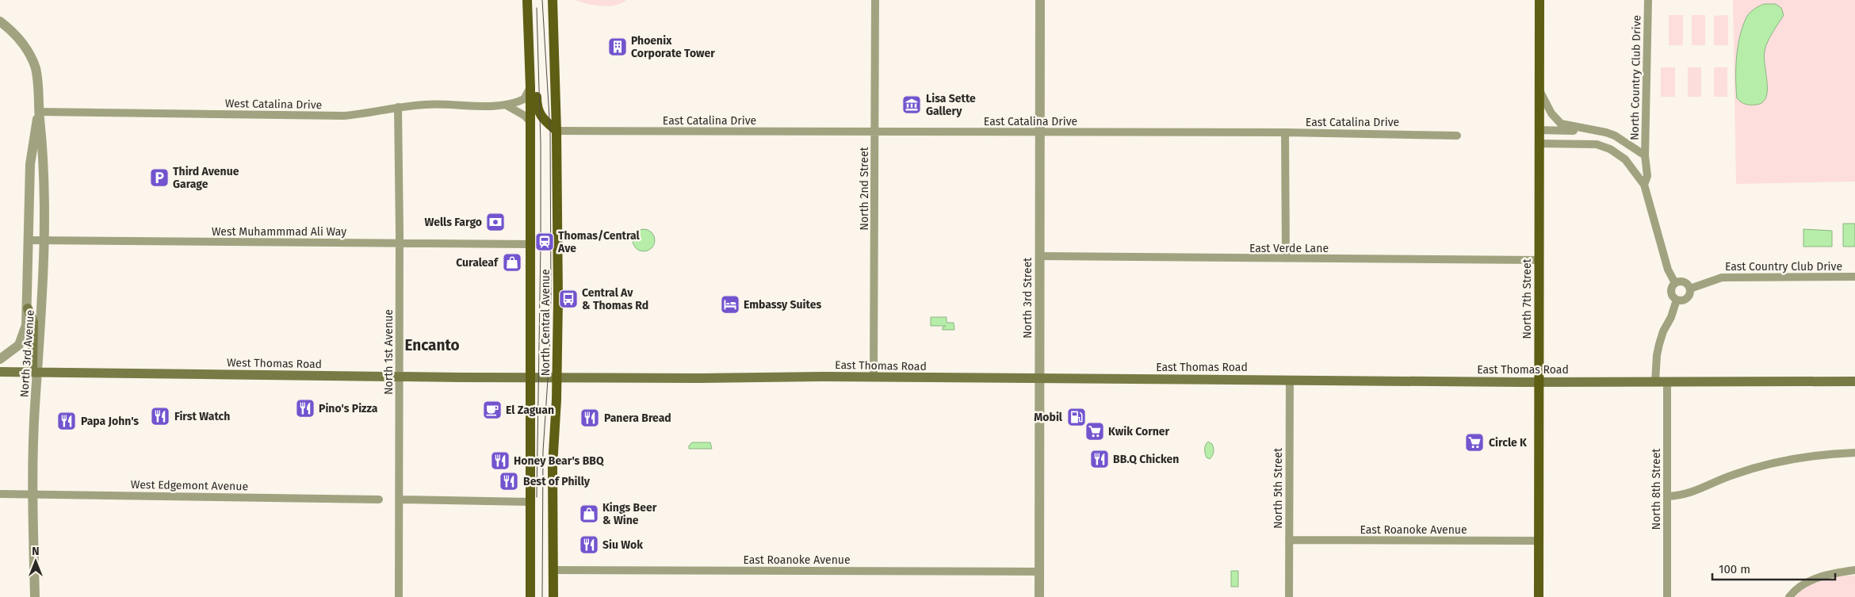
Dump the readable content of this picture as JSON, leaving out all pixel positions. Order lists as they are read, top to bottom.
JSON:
{
  "streets": {
    "main road": [
      "North 7th Street",
      "North Central Avenue",
      "West Thomas Road",
      "East Thomas Road"
    ],
    "street": [
      "North Country Club Drive",
      "West Catalina Drive",
      "East Catalina Drive",
      "North 2nd Street",
      "West Muhammmad Ali Way",
      "East Verde Lane",
      "East Country Club Drive",
      "North 3rd Street",
      "North 1st Avenue",
      "North 3rd Avenue",
      "West Edgemont Avenue",
      "North 5th Street",
      "North 8th Street",
      "East Roanoke Avenue"
    ]
  },
  "crossings": [
    ["North Country Club Drive", "East Country Club Drive"],
    ["North Country Club Drive", "North 7th Street"],
    ["West Catalina Drive", "North Central Avenue"],
    ["West Catalina Drive", "North 1st Avenue"],
    ["West Catalina Drive", "North 3rd Avenue"],
    ["East Catalina Drive", "North 2nd Street"],
    ["East Catalina Drive", "North 3rd Street"],
    ["East Catalina Drive", "North Central Avenue"],
    ["North 2nd Street", "East Thomas Road"],
    ["West Muhammmad Ali Way", "North Central Avenue"],
    ["West Muhammmad Ali Way", "North 1st Avenue"],
    ["West Muhammmad Ali Way", "North 3rd Avenue"],
    ["East Verde Lane", "North 3rd Street"],
    ["East Verde Lane", "North 7th Street"],
    ["North 3rd Street", "East Thomas Road"],
    ["North 3rd Street", "East Roanoke Avenue"],
    ["North 7th Street", "East Thomas Road"],
    ["North 7th Street", "East Roanoke Avenue"],
    ["North Central Avenue", "West Thomas Road"],
    ["North Central Avenue", "East Thomas Road"],
    ["North Central Avenue", "East Roanoke Avenue"],
    ["North 1st Avenue", "West Thomas Road"],
    ["North 3rd Avenue", "West Thomas Road"],
    ["North 3rd Avenue", "West Edgemont Avenue"],
    ["West Thomas Road", "East Thomas Road"],
    ["East Thomas Road", "North 5th Street"],
    ["East Thomas Road", "North 8th Street"],
    ["North 5th Street", "East Roanoke Avenue"]
  ],
  "districts": ["Encanto"],
  "places": {
    "building": ["Phoenix Corporate Tower"],
    "museum": ["Lisa Sette Gallery"],
    "parking": ["Third Avenue Garage"],
    "bank": ["Wells Fargo"],
    "station": ["Thomas/Central Ave"],
    "shop": ["Curaleaf", "Kings Beer & Wine"],
    "bus stop": ["Central Av & Thomas Rd"],
    "hotel": ["Embassy Suites"],
    "restaurant": [
      "Pino's Pizza",
      "First Watch",
      "Panera Bread",
      "Papa John's",
      "BB.Q Chicken",
      "Honey Bear's BBQ",
      "Best of Philly",
      "Siu Wok"
    ],
    "cafe": ["El Zaguan"],
    "fuel station": ["Mobil"],
    "supermarket": ["Kwik Corner", "Circle K"]
  },
  "scale_bar": "100 m",
  "north": "top"
}
